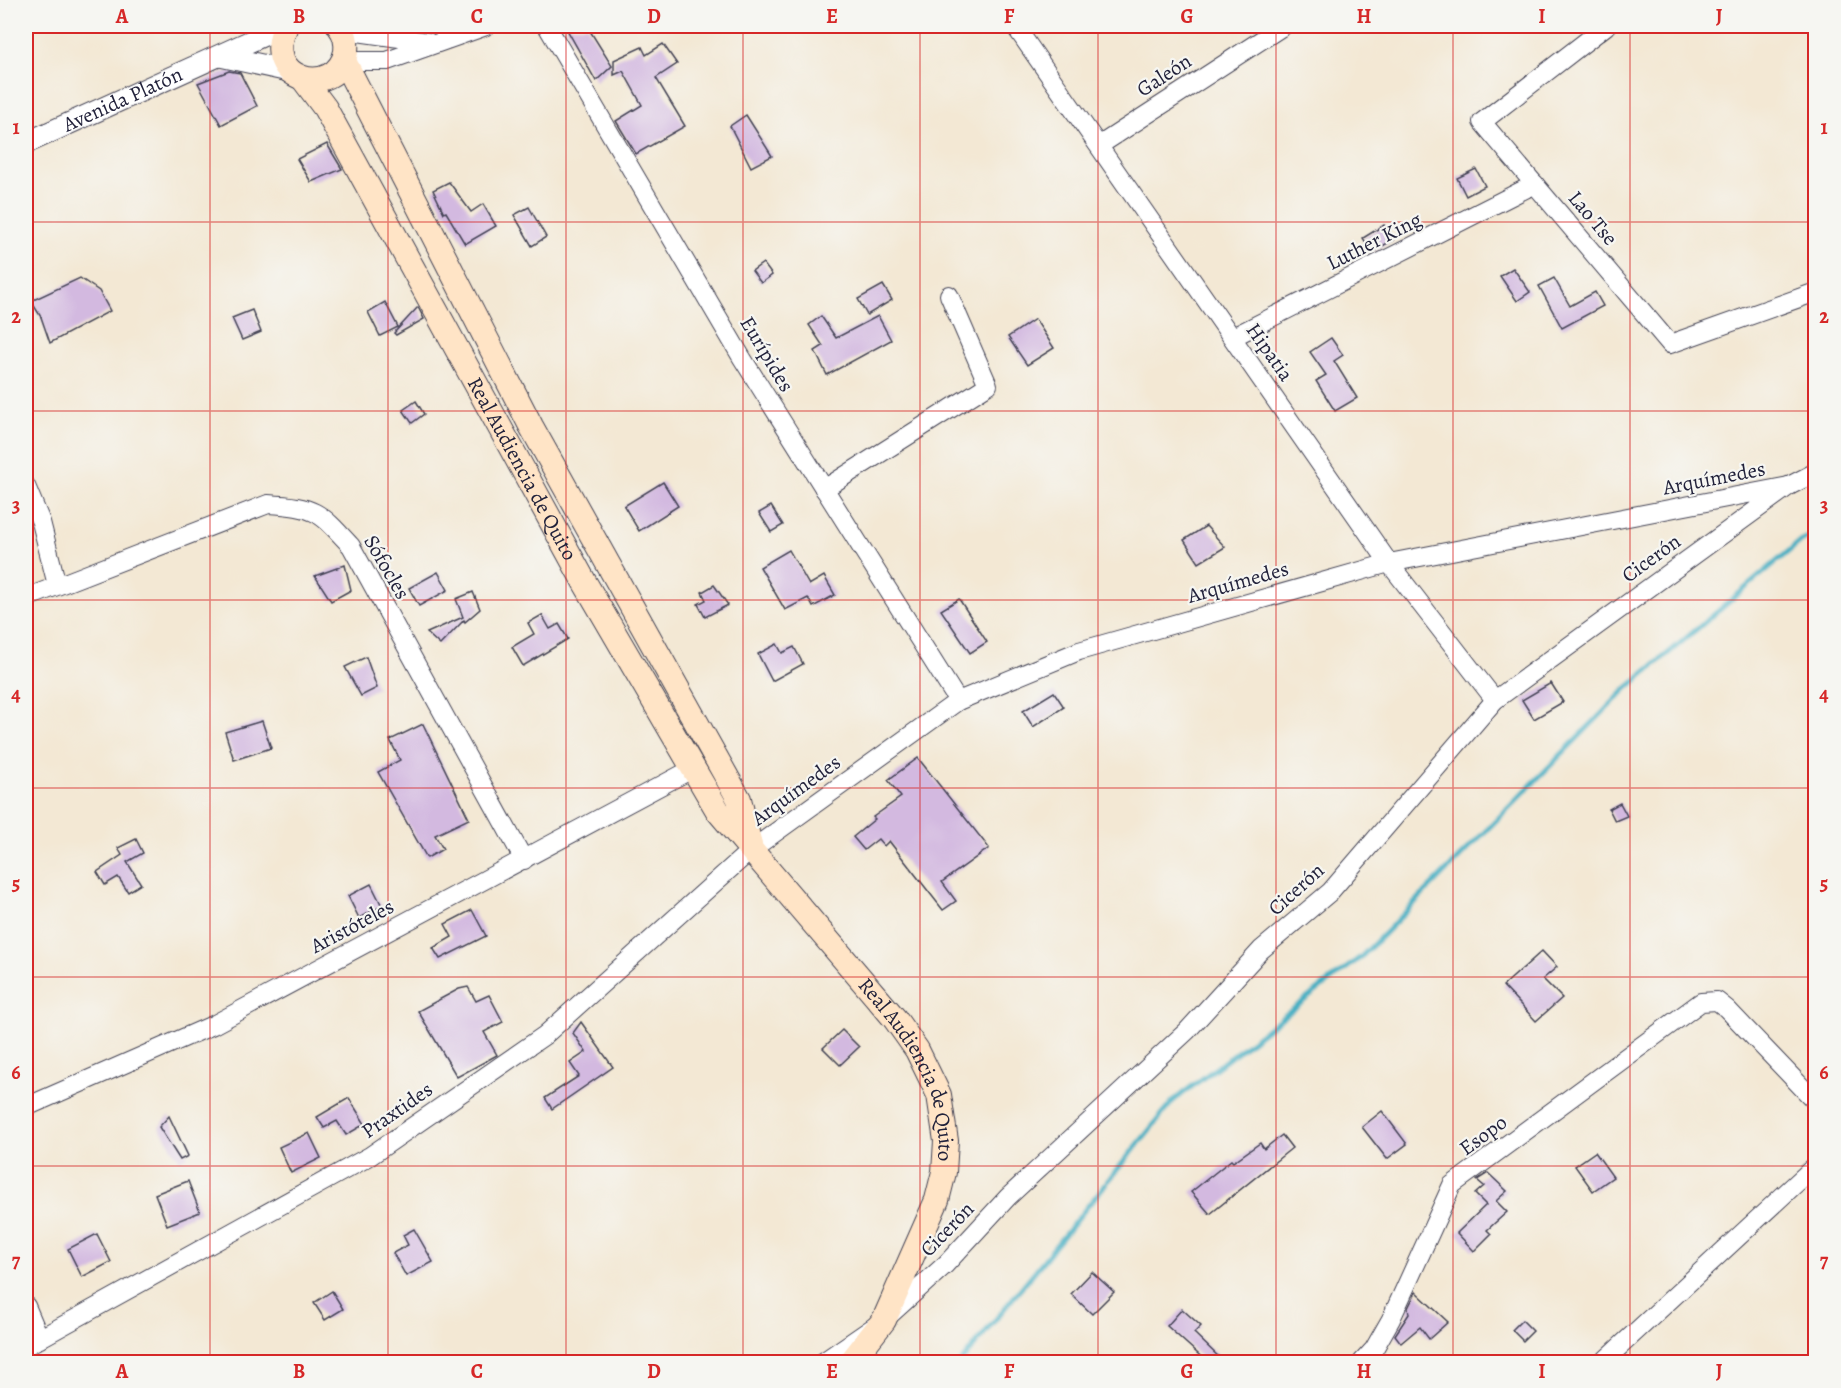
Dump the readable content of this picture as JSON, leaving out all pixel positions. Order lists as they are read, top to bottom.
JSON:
{
  "streets": {
    "main road": ["Real Audiencia de Quito"],
    "street": [
      "Galeón",
      "Avenida Platón",
      "Lao Tse",
      "Luther King",
      "Hipatia",
      "Eurípides",
      "Arquímedes",
      "Cicerón",
      "Sófocles",
      "Aristóteles",
      "Praxtides",
      "Esopo"
    ]
  },
  "crossings": [
    ["Galeón", "Hipatia"],
    ["Avenida Platón", "Real Audiencia de Quito"],
    ["Lao Tse", "Luther King"],
    ["Luther King", "Hipatia"],
    ["Hipatia", "Arquímedes"],
    ["Hipatia", "Cicerón"],
    ["Eurípides", "Arquímedes"],
    ["Real Audiencia de Quito", "Arquímedes"],
    ["Real Audiencia de Quito", "Cicerón"],
    ["Real Audiencia de Quito", "Aristóteles"],
    ["Real Audiencia de Quito", "Praxtides"],
    ["Arquímedes", "Cicerón"],
    ["Arquímedes", "Praxtides"],
    ["Sófocles", "Aristóteles"]
  ],
  "grid": {
    "columns": [
      "A",
      "B",
      "C",
      "D",
      "E",
      "F",
      "G",
      "H",
      "I",
      "J"
    ],
    "rows": [
      "1",
      "2",
      "3",
      "4",
      "5",
      "6",
      "7"
    ]
  }
}
